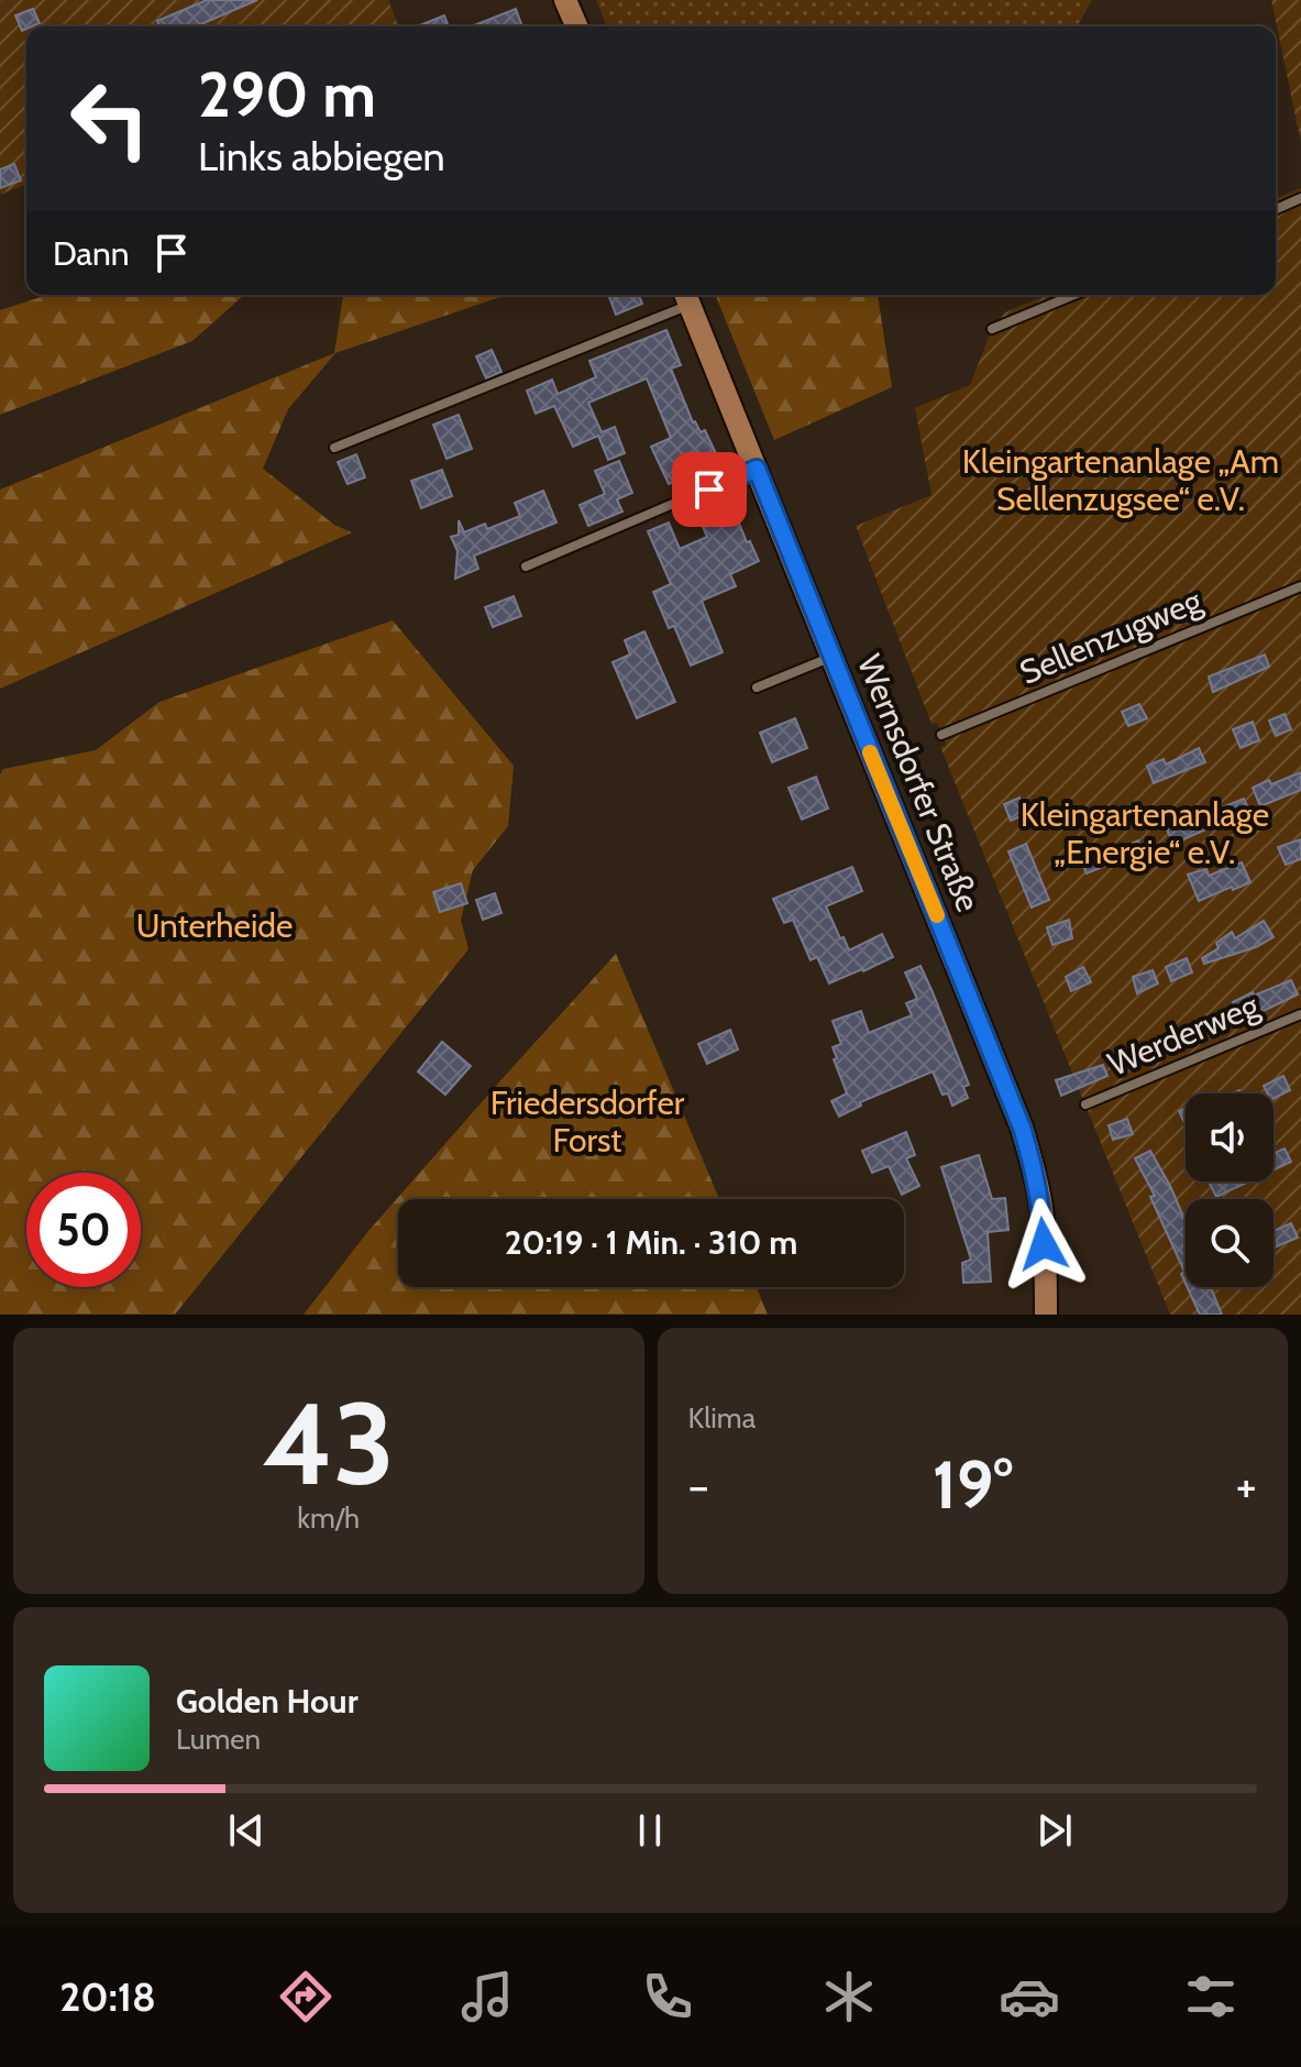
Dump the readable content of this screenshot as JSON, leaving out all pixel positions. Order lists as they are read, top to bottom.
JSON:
{
  "streets": {
    "main road": ["Wernsdorfer Straße"],
    "lane": ["Sellenzugweg", "Werderweg"]
  },
  "parks": [
    "Kleingartenanlage „Am Sellenzugsee“ e.V.",
    "Kleingartenanlage „Energie“ e.V.",
    "Unterheide",
    "Friedersdorfer Forst"
  ],
  "page": {
    "turn": ["290 m", "Links abbiegen"],
    "then": "Dann",
    "limit": "50",
    "trip": "20:19 · 1 Min. · 310 m",
    "tile": [
      ["43", "km/h"],
      "Klima"
    ],
    "heat": ["−", "19°", "+"],
    "song": ["Golden Hour", "Lumen"],
    "tabs": "20:18"
  }
}
